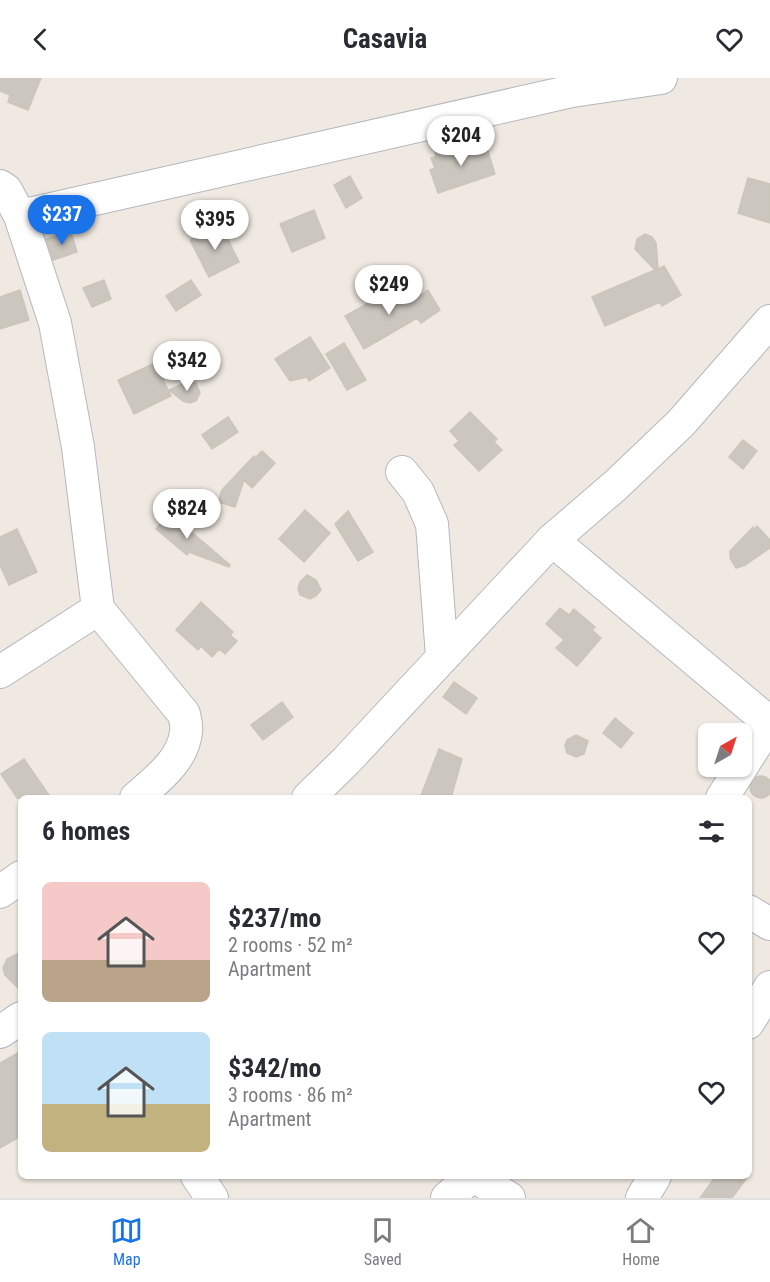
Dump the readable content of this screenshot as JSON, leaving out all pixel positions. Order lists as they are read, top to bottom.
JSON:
{
  "north": "top right",
  "page": {
    "header": "Casavia",
    "price": [
      "$204",
      "$237",
      "$395",
      "$249",
      "$342",
      "$824"
    ],
    "heading": "6 homes",
    "list": [
      {
        "name": "$237/mo",
        "note": "2 rooms · 52 m² · Apartment"
      },
      {
        "name": "$342/mo",
        "note": "3 rooms · 86 m² · Apartment"
      }
    ],
    "tabs": ["Map", "Saved", "Home"]
  }
}
